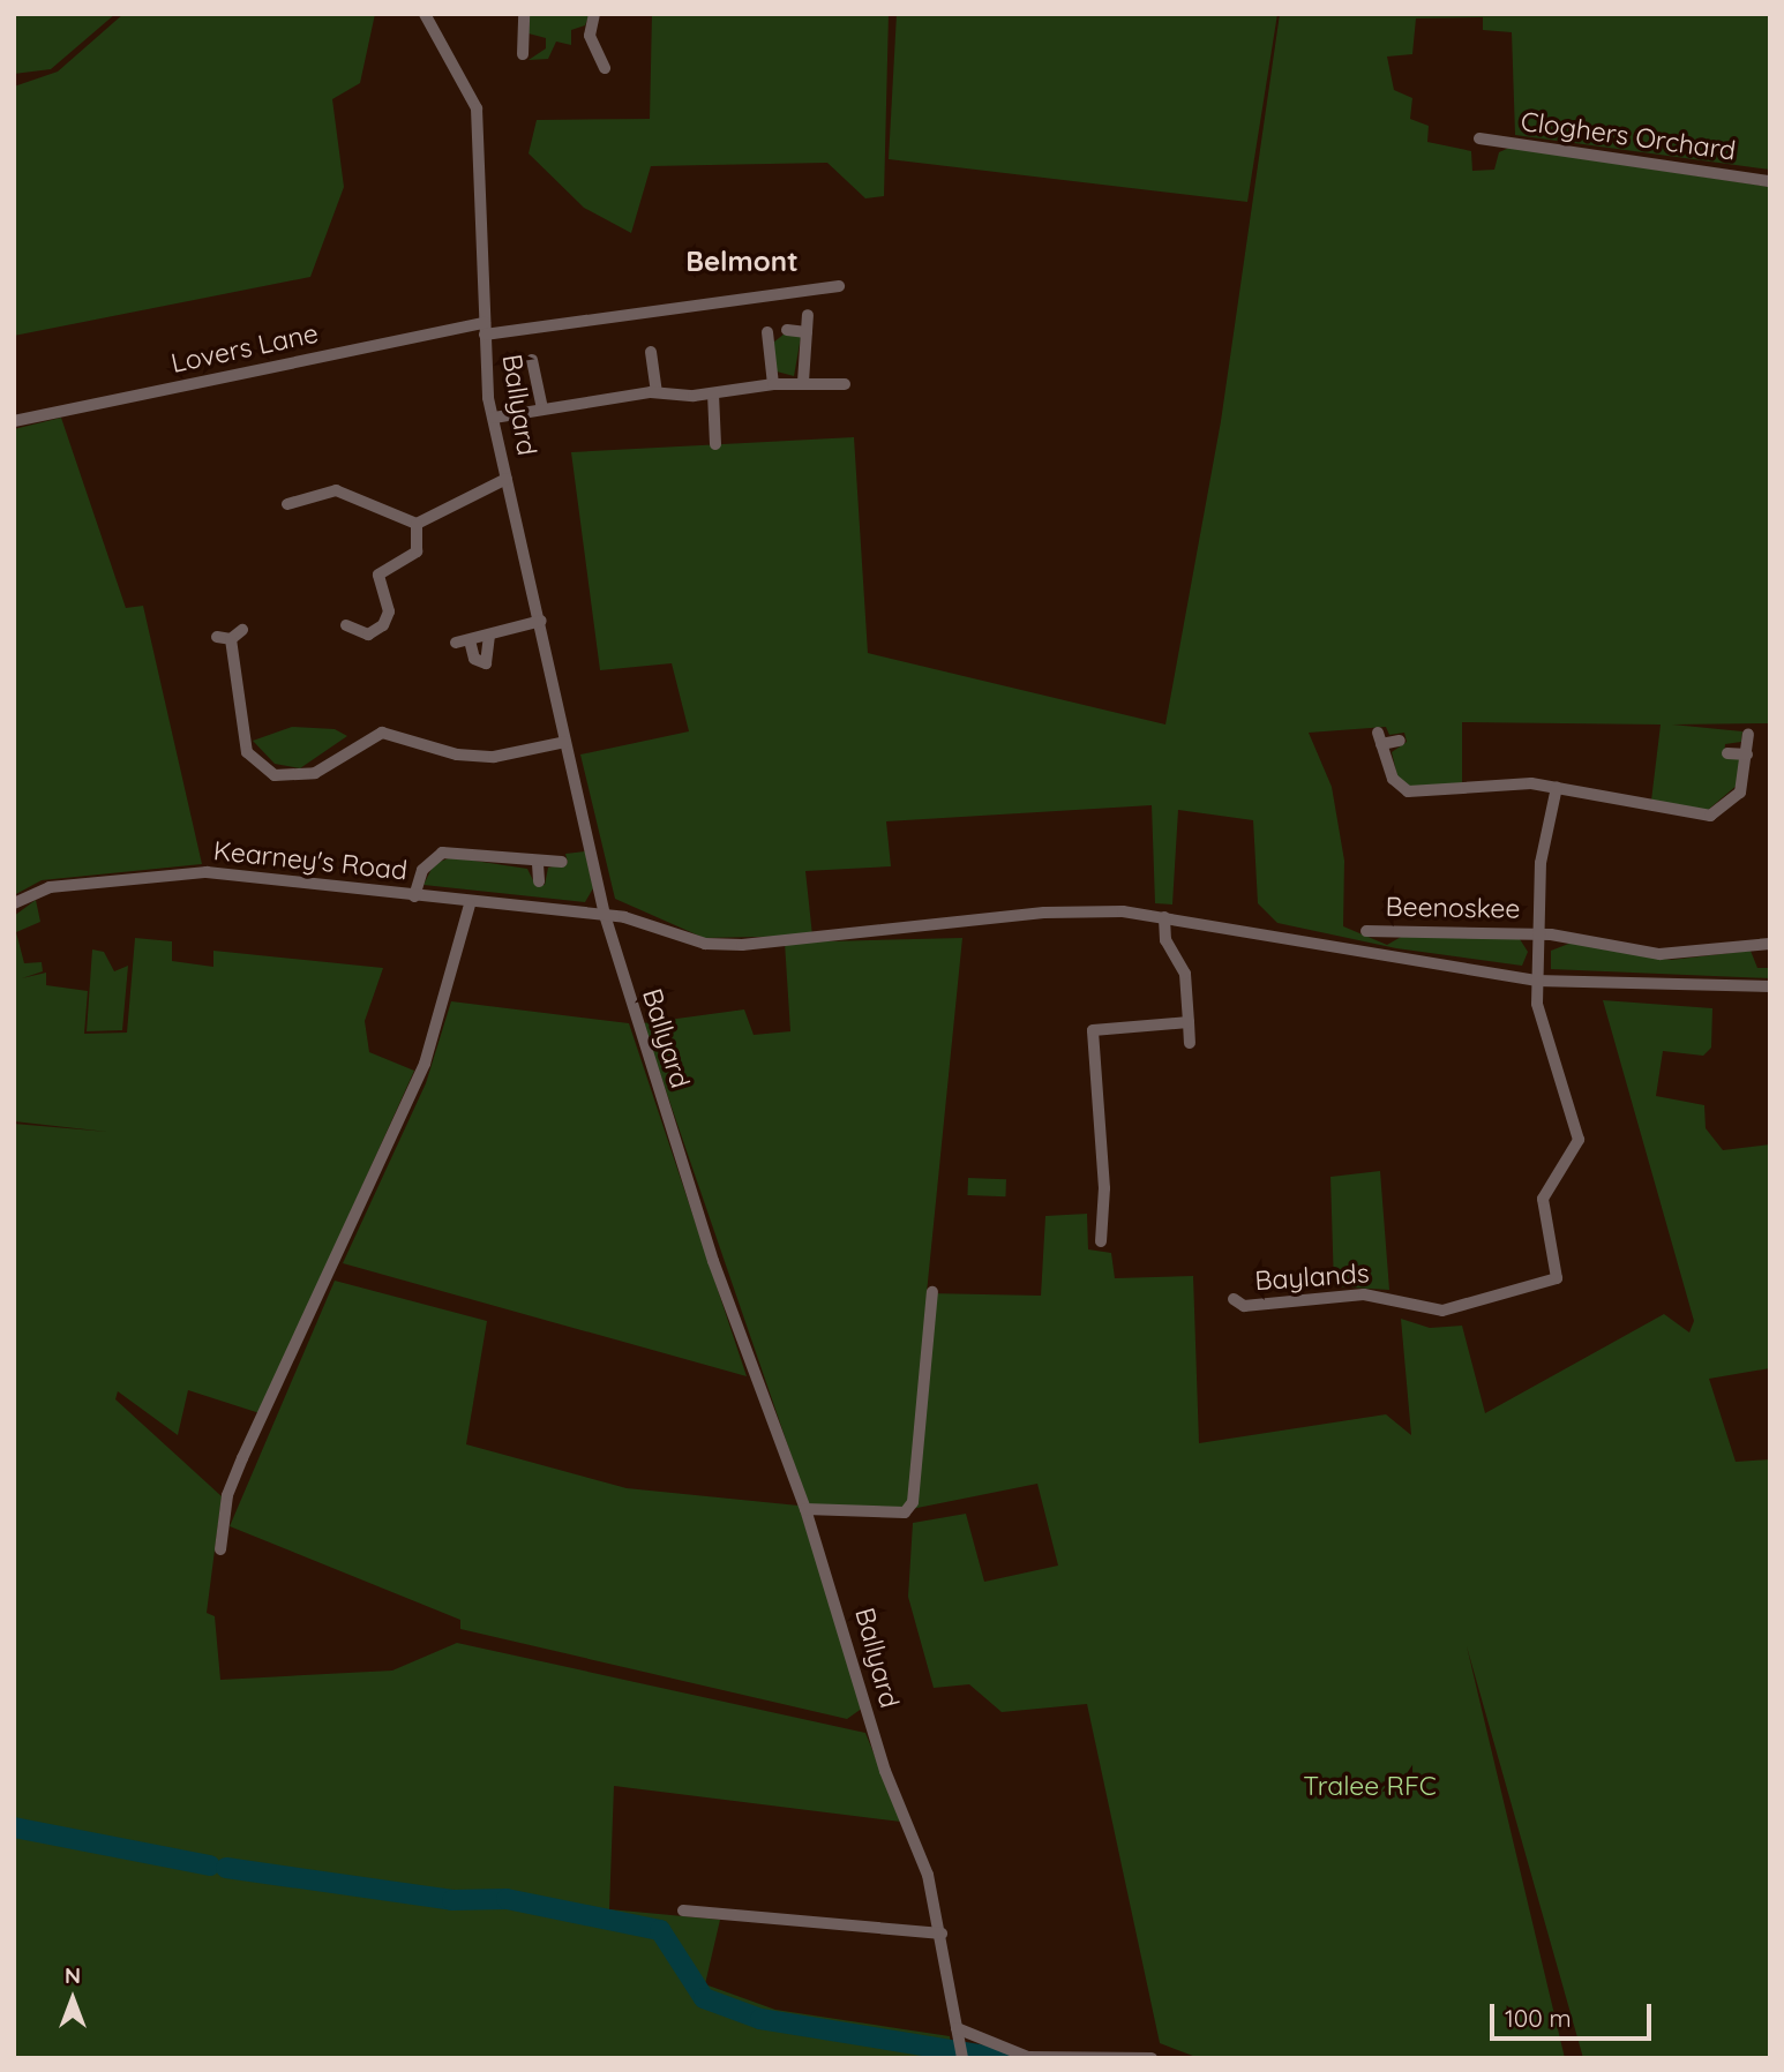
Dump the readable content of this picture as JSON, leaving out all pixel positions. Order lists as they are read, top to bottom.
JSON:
{
  "streets": {
    "street": [
      "Cloghers Orchard",
      "Lovers Lane",
      "Ballyard",
      "Kearney's Road",
      "Beenoskee",
      "Baylands"
    ]
  },
  "crossings": [
    ["Lovers Lane", "Ballyard"],
    ["Ballyard", "Kearney's Road"],
    ["Kearney's Road", "Beenoskee"],
    ["Kearney's Road", "Baylands"],
    ["Beenoskee", "Baylands"]
  ],
  "districts": ["Belmont"],
  "parks": ["Tralee RFC"],
  "scale_bar": "100 m",
  "north": "top"
}
